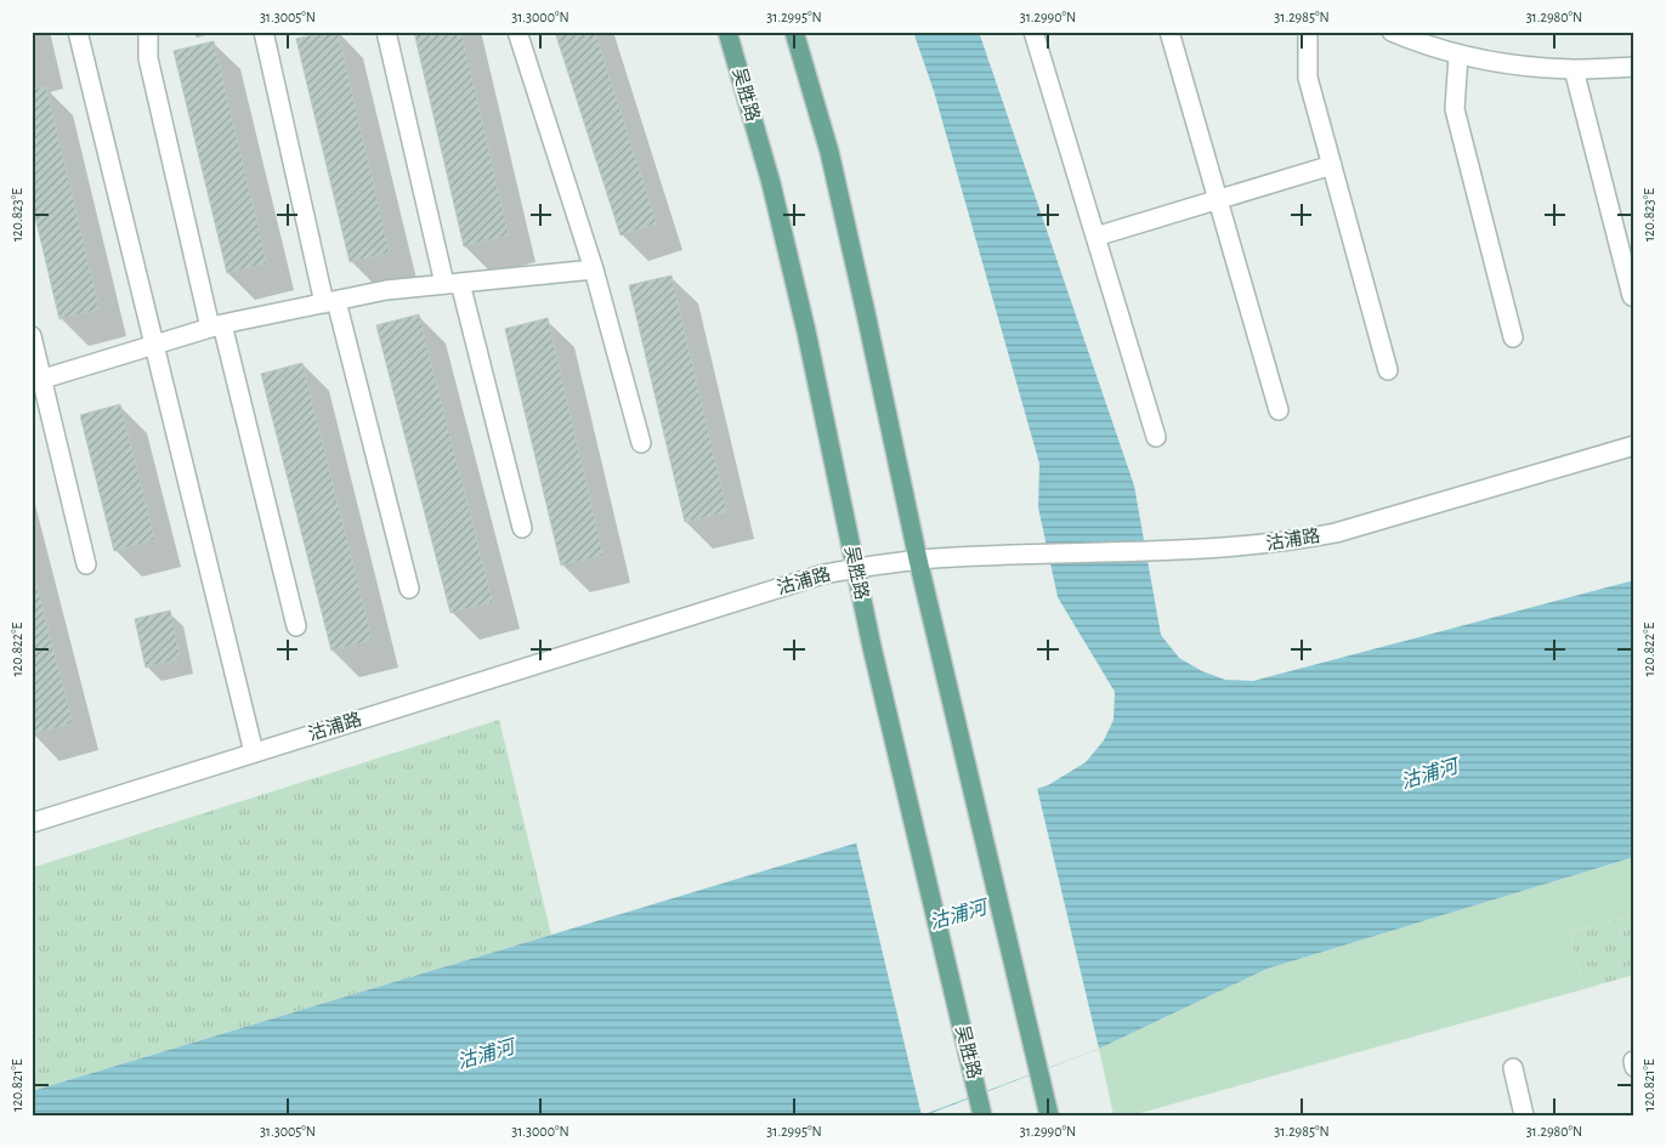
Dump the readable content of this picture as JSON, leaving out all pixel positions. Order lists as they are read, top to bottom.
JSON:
{
  "streets": {
    "main road": ["吴胜路"],
    "street": ["沽浦路"]
  },
  "crossings": [
    ["吴胜路", "沽浦路"]
  ],
  "water": ["沽浦河"],
  "coordinates": [
    "31.3005°N",
    "31.3000°N",
    "31.2995°N",
    "31.2990°N",
    "31.2985°N",
    "31.2980°N",
    "120.823°E",
    "120.822°E",
    "120.821°E"
  ]
}
